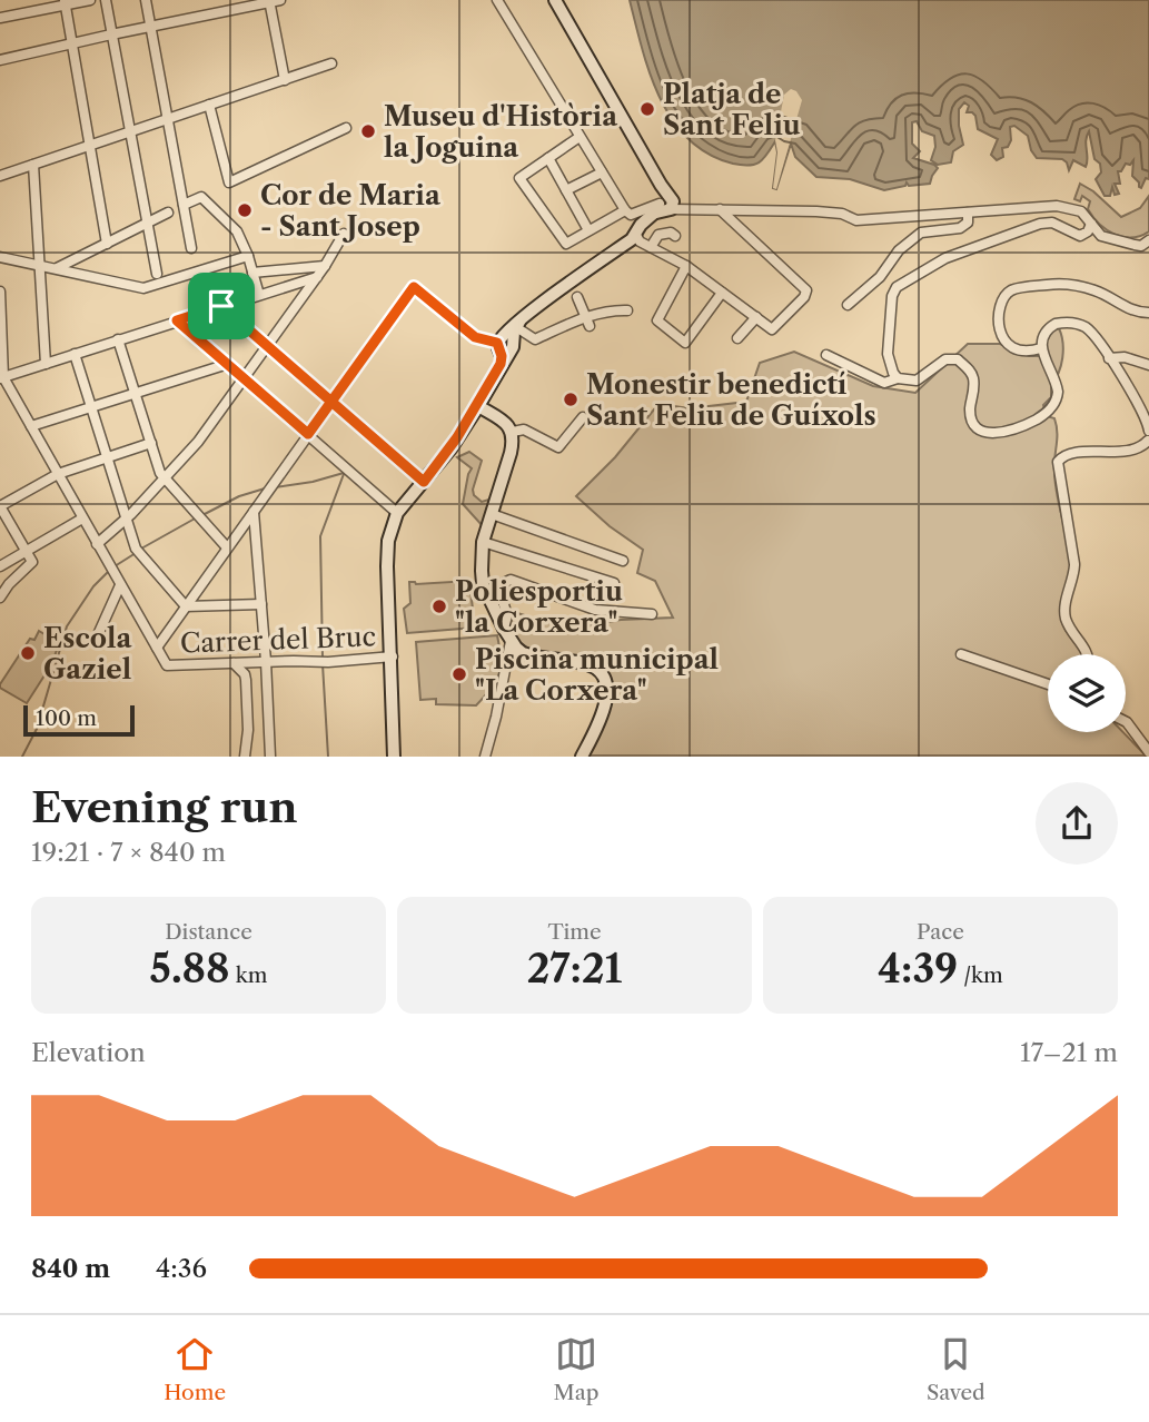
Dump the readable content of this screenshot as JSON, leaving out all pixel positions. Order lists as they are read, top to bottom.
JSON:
{
  "streets": {
    "street": ["Carrer del Bruc"]
  },
  "places": [
    "Platja de Sant Feliu",
    "Museu d'Història la Joguina",
    "Cor de Maria - Sant Josep",
    "Monestir benedictí Sant Feliu de Guíxols",
    "Poliesportiu \"la Corxera\"",
    "Escola Gaziel",
    "Piscina municipal \"La Corxera\""
  ],
  "scale_bar": "100 m",
  "page": {
    "scale": "100 m",
    "heading": ["Evening run", "19:21 · 7 × 840 m"],
    "stats": [
      ["Distance", "5.88 km"],
      ["Time", "27:21"],
      ["Pace", "4:39 /km"]
    ],
    "chart": ["Elevation", "17–21 m"],
    "list": [
      {
        "name": "840 m",
        "note": "4:36"
      }
    ],
    "tabs": ["Home", "Map", "Saved"]
  }
}
